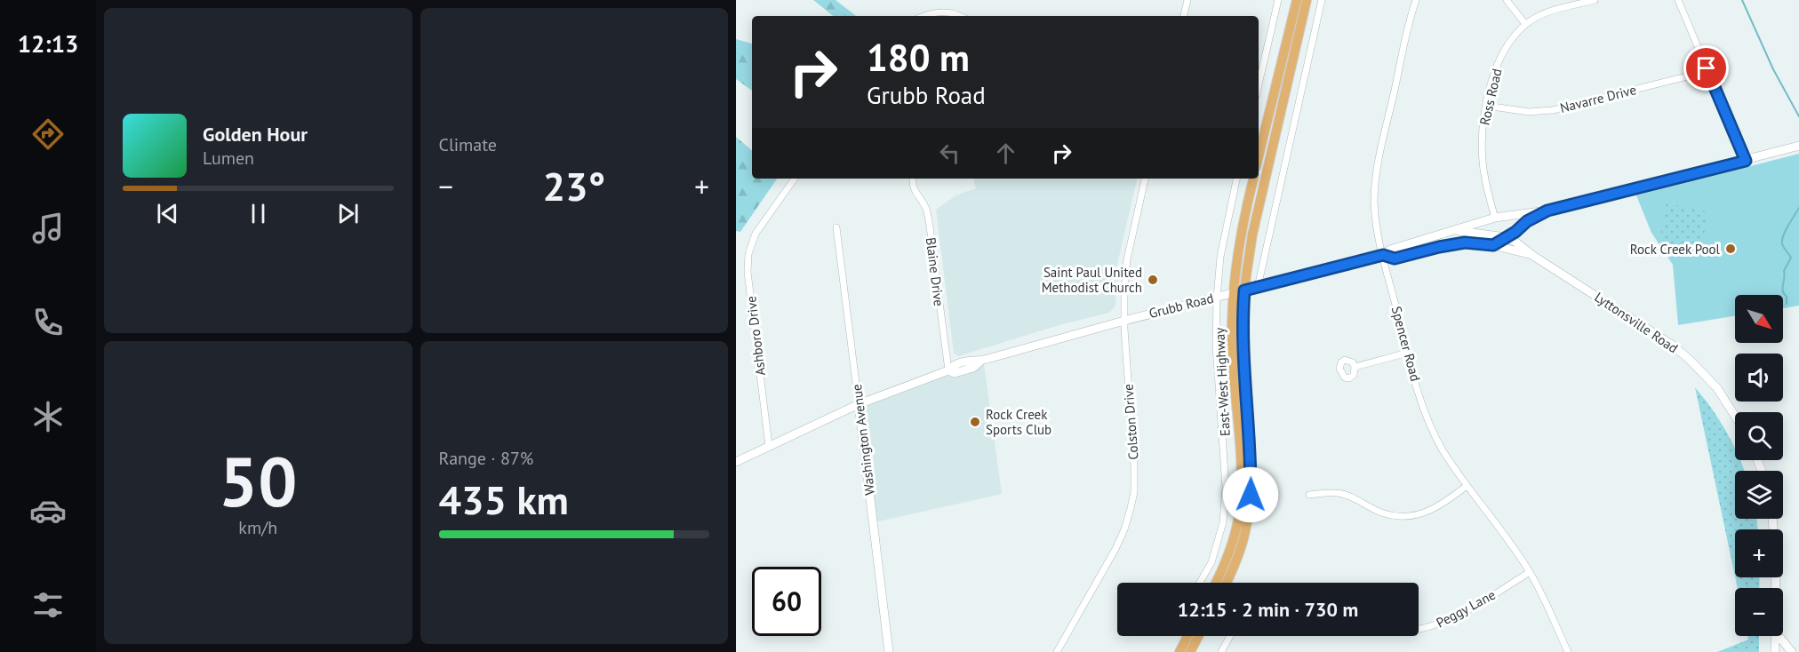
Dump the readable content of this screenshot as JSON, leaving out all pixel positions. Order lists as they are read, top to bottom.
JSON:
{
  "streets": {
    "main road": ["East-West Highway"],
    "street": [
      "Ross Road",
      "Navarre Drive",
      "Blaine Drive",
      "Grubb Road",
      "Lyttonsville Road",
      "Ashboro Drive",
      "Spencer Road",
      "Colston Drive",
      "Washington Avenue",
      "Peggy Lane"
    ]
  },
  "crossings": [
    ["Ross Road", "Navarre Drive"],
    ["Ross Road", "Grubb Road"],
    ["Blaine Drive", "Grubb Road"],
    ["Grubb Road", "Lyttonsville Road"],
    ["Grubb Road", "Ashboro Drive"],
    ["Grubb Road", "Spencer Road"],
    ["Grubb Road", "East-West Highway"],
    ["Grubb Road", "Colston Drive"],
    ["Grubb Road", "Washington Avenue"],
    ["Spencer Road", "Peggy Lane"]
  ],
  "places": ["Rock Creek Pool", "Saint Paul United Methodist Church", "Rock Creek Sports Club"],
  "north": "bottom right",
  "page": {
    "tabs": "12:13",
    "tile": [
      "Climate",
      ["50", "km/h"],
      ["Range · 87%", "435 km"]
    ],
    "turn": ["180 m", "Grubb Road"],
    "song": ["Golden Hour", "Lumen"],
    "heat": ["−", "23°", "+"],
    "map_buttons": ["+", "−"],
    "limit": "60",
    "trip": "12:15 · 2 min · 730 m"
  }
}
